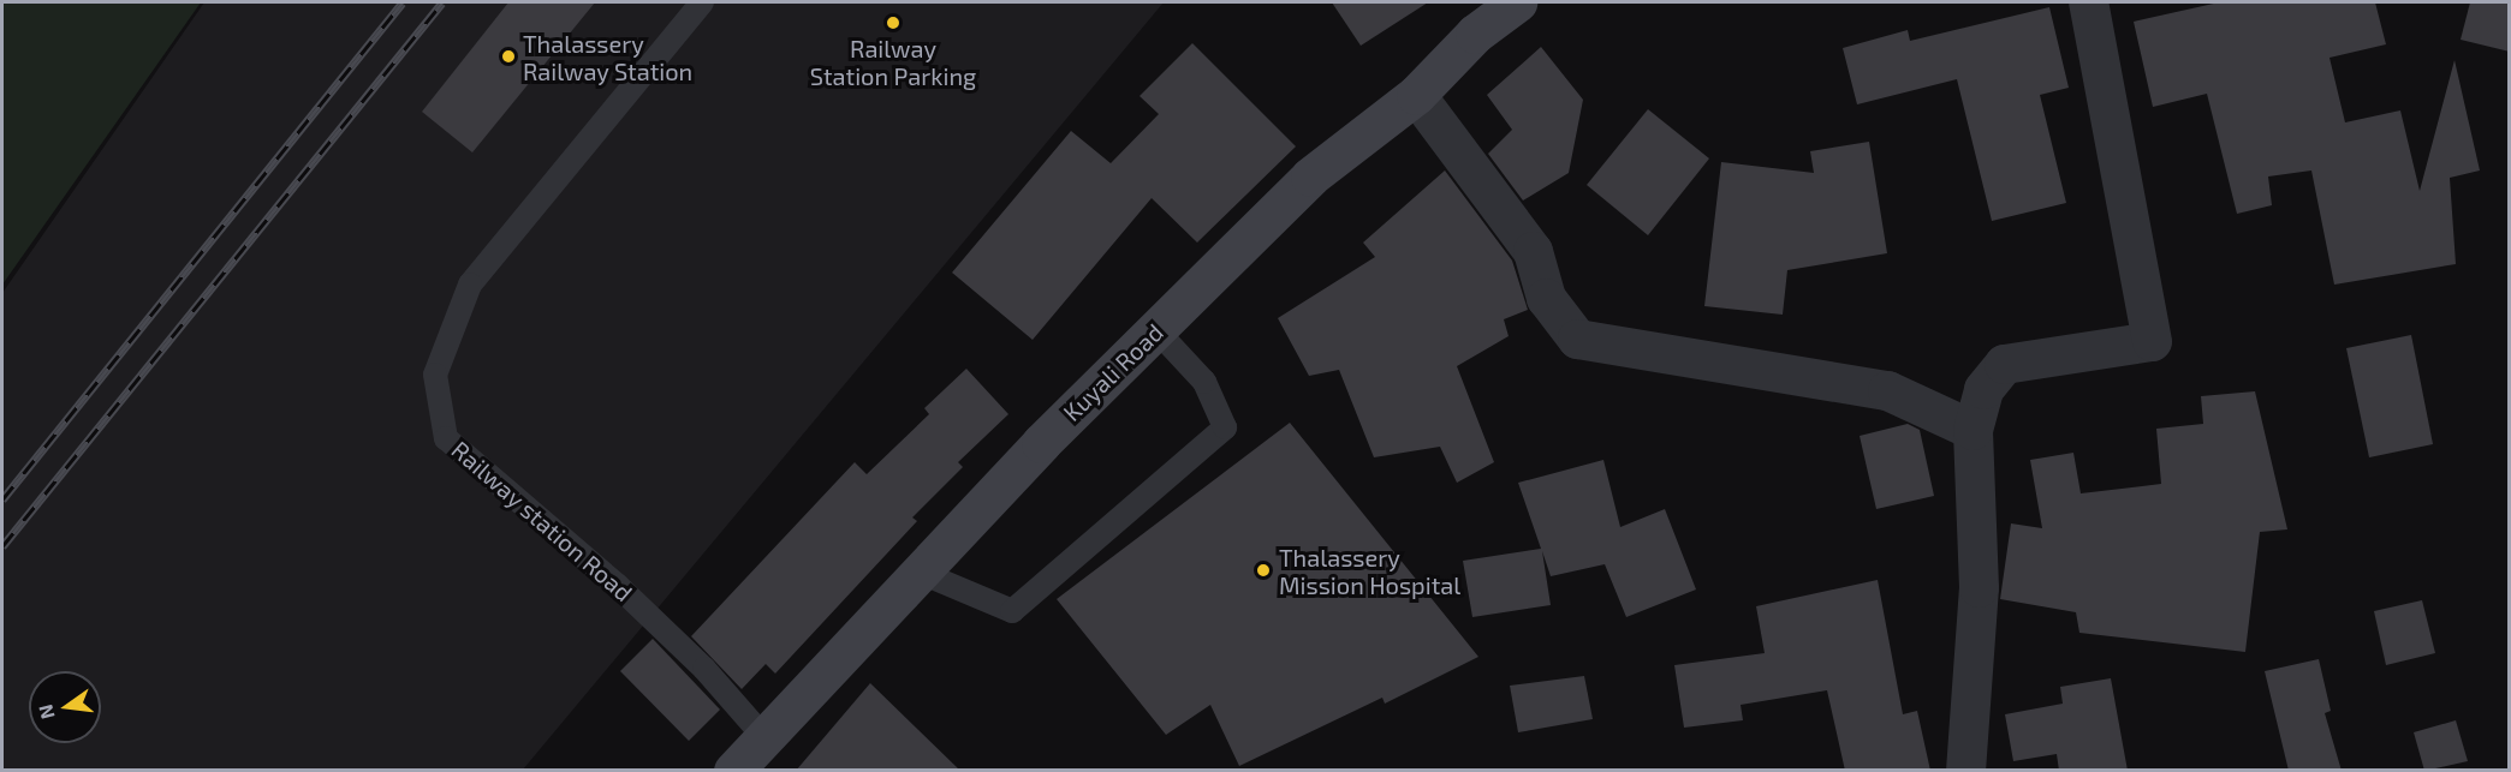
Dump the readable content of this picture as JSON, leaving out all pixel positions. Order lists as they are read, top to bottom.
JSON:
{
  "streets": {
    "main road": ["Kuyali Road"],
    "lane": ["Railway station Road"]
  },
  "crossings": [
    ["Kuyali Road", "Railway station Road"]
  ],
  "places": ["Railway Station Parking", "Thalassery Railway Station", "Thalassery Mission Hospital"],
  "north": "left"
}
